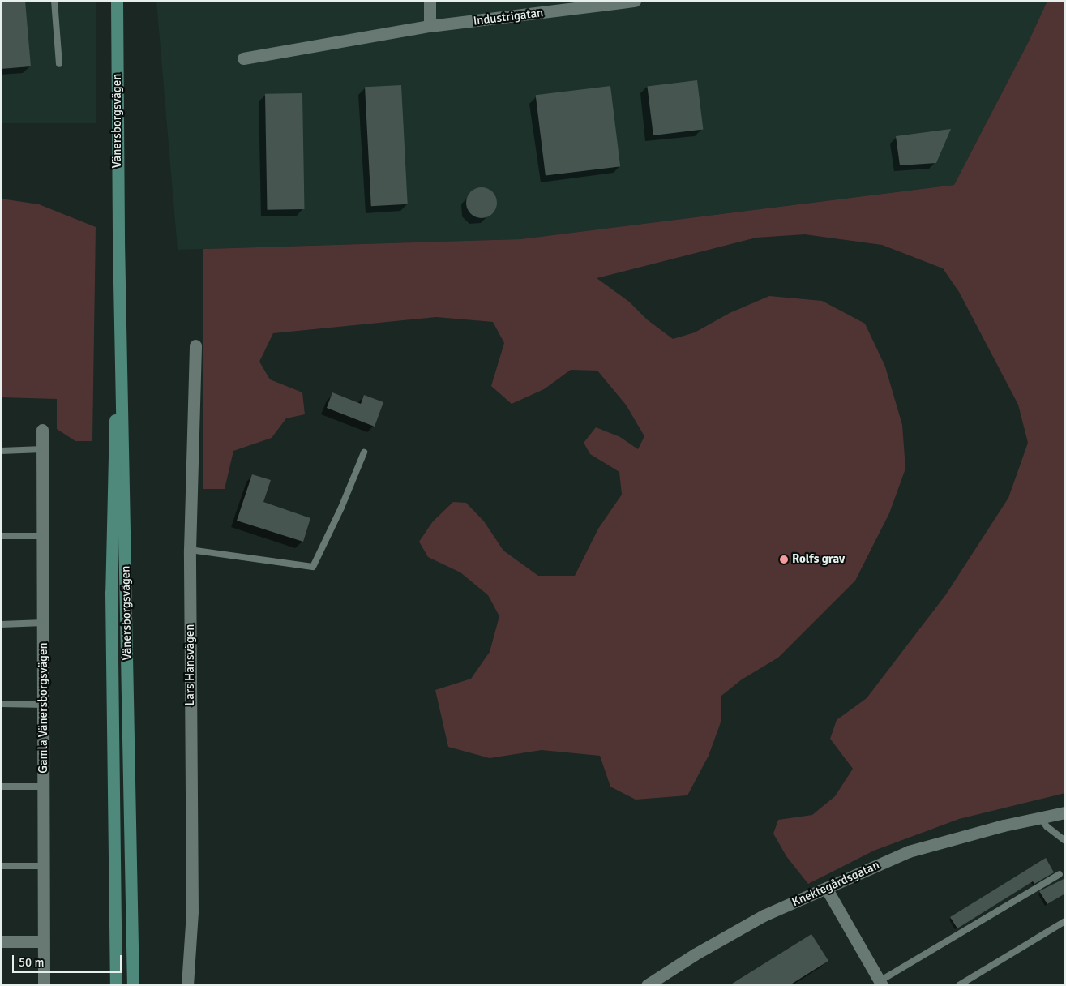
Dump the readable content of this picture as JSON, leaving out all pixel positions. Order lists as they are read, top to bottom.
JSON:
{
  "streets": {
    "main road": ["Vänersborgsvägen"],
    "street": [
      "Industrigatan",
      "Lars Hansvägen",
      "Gamla Vänersborgsvägen",
      "Knektegårdsgatan"
    ]
  },
  "places": ["Rolfs grav"],
  "scale_bar": "50 m"
}
